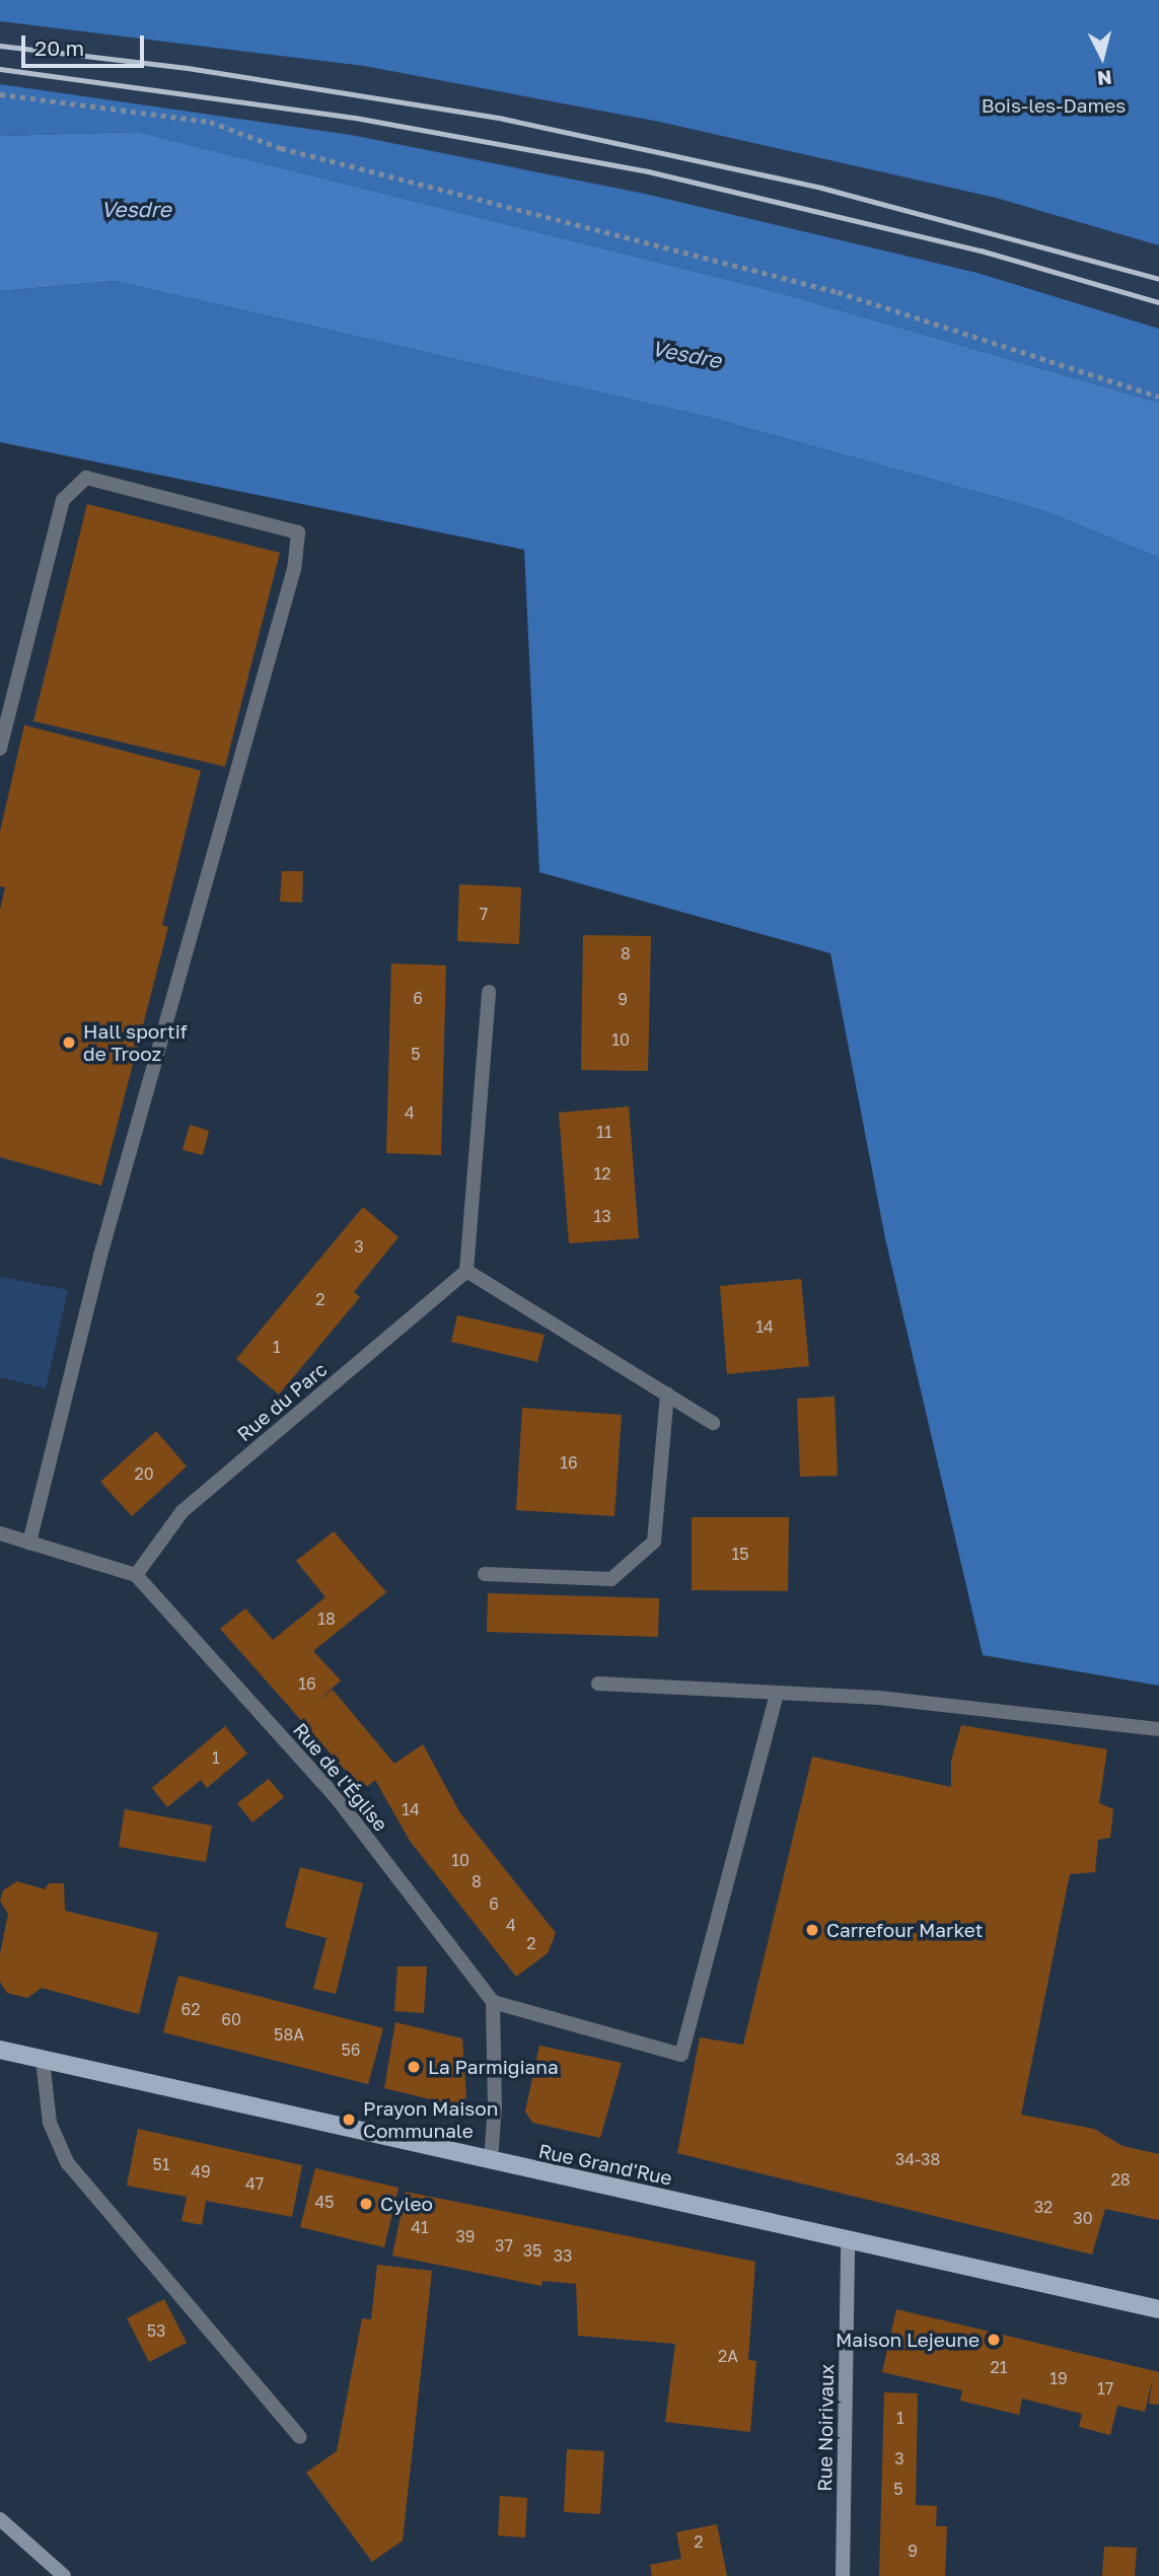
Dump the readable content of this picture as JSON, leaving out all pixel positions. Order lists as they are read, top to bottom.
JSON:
{
  "streets": {
    "main road": ["Rue Grand'Rue", "Rue Noirivaux"],
    "street": ["Rue du Parc", "Rue de l'Église"]
  },
  "crossings": [
    ["Rue du Parc", "Rue de l'Église"],
    ["Rue Grand'Rue", "Rue Noirivaux"]
  ],
  "water": ["Vesdre"],
  "parks": ["Bois-les-Dames"],
  "places": [
    "Hall sportif de Trooz",
    "Carrefour Market",
    "La Parmigiana",
    "Prayon Maison Communale",
    "Cyleo",
    "Maison Lejeune"
  ],
  "house_numbers": [
    "7",
    "8",
    "6",
    "9",
    "10",
    "5",
    "4",
    "11",
    "12",
    "13",
    "3",
    "2",
    "14",
    "1",
    "16",
    "20",
    "15",
    "18",
    "16",
    "1",
    "14",
    "10",
    "8",
    "6",
    "4",
    "2",
    "62",
    "60",
    "58A",
    "56",
    "34-38",
    "51",
    "49",
    "28",
    "47",
    "45",
    "32",
    "30",
    "41",
    "39",
    "37",
    "35",
    "33",
    "53",
    "2A",
    "21",
    "19",
    "17",
    "1",
    "3",
    "5",
    "2",
    "9"
  ],
  "scale_bar": "20 m",
  "north": "bottom"
}
